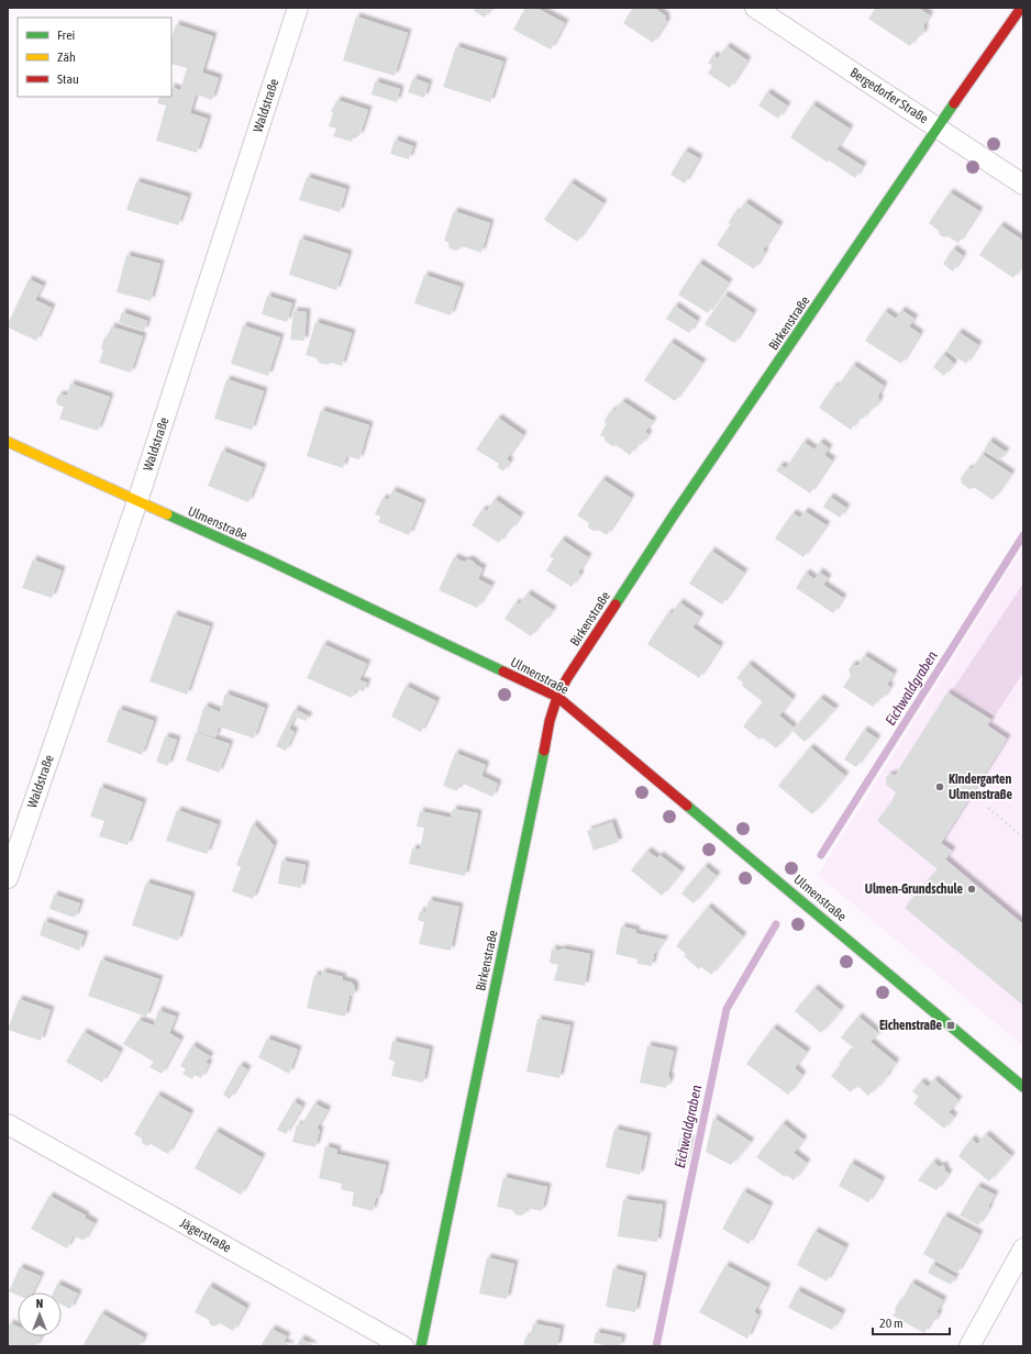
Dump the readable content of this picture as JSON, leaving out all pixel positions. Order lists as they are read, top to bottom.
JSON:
{
  "streets": {
    "street": [
      "Bergedorfer Straße",
      "Waldstraße",
      "Birkenstraße",
      "Ulmenstraße",
      "Jägerstraße"
    ]
  },
  "crossings": [
    ["Bergedorfer Straße", "Birkenstraße"],
    ["Waldstraße", "Ulmenstraße"],
    ["Birkenstraße", "Ulmenstraße"]
  ],
  "water": ["Eichwaldgraben"],
  "places": {
    "other": ["Kindergarten Ulmenstraße", "Ulmen-Grundschule"],
    "transit": ["Eichenstraße"]
  },
  "legend": ["Frei", "Zäh", "Stau"],
  "scale_bar": "20 m",
  "north": "top"
}
